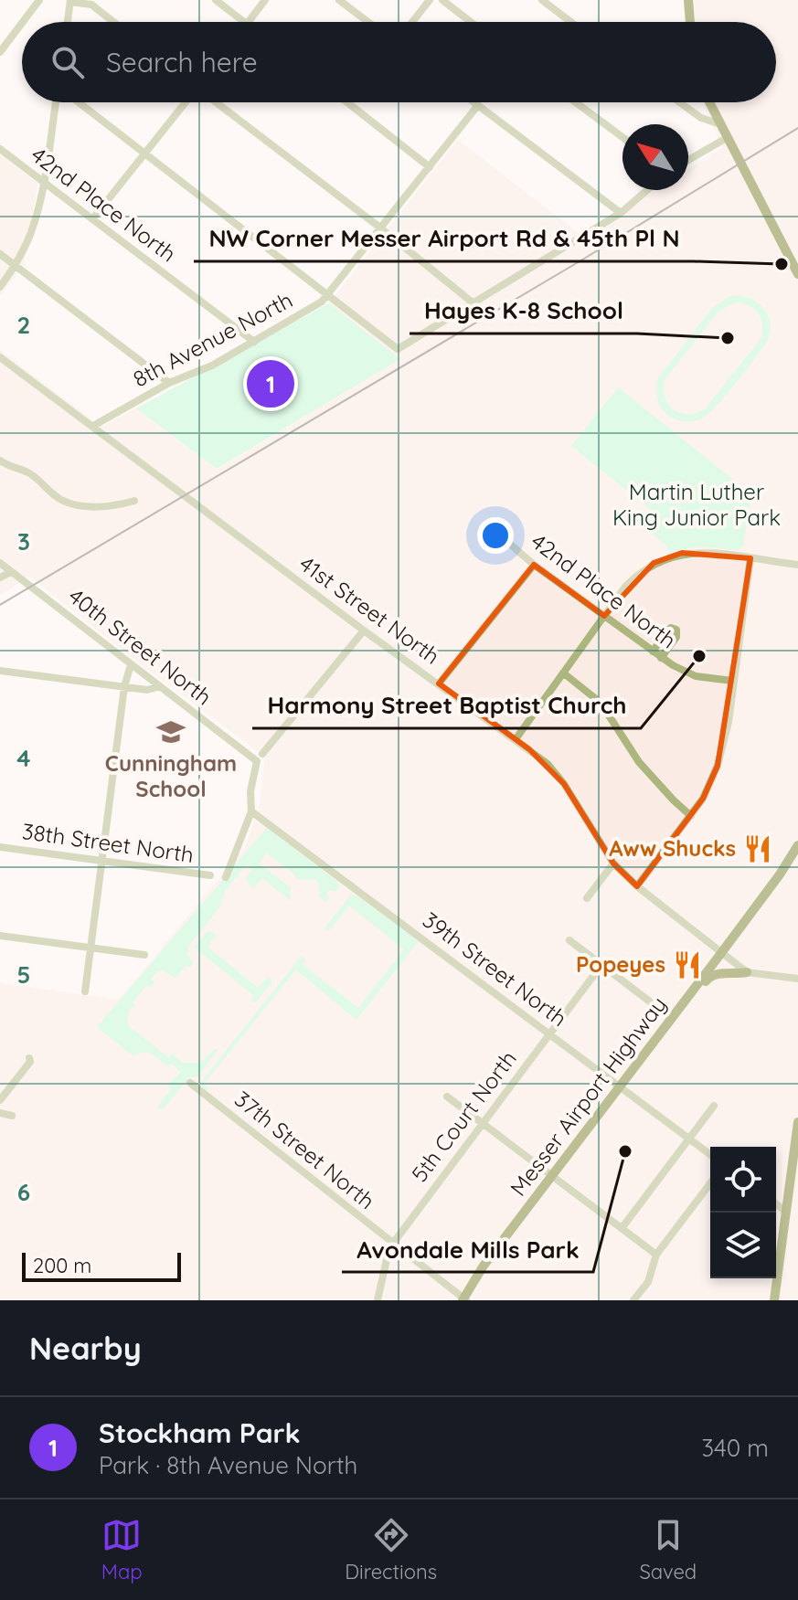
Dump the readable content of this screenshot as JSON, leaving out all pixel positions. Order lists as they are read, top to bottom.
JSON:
{
  "streets": {
    "main road": ["Messer Airport Highway"],
    "street": [
      "42nd Place North",
      "8th Avenue North",
      "41st Street North",
      "40th Street North",
      "38th Street North",
      "39th Street North",
      "5th Court North",
      "37th Street North"
    ]
  },
  "crossings": [
    ["42nd Place North", "8th Avenue North"],
    ["8th Avenue North", "41st Street North"],
    ["41st Street North", "Messer Airport Highway"],
    ["39th Street North", "Messer Airport Highway"],
    ["39th Street North", "5th Court North"],
    ["Messer Airport Highway", "37th Street North"],
    ["5th Court North", "37th Street North"]
  ],
  "parks": ["Martin Luther King Junior Park"],
  "places": {
    "other": [
      "NW Corner Messer Airport Rd & 45th Pl N",
      "Hayes K-8 School",
      "Harmony Street Baptist Church",
      "Avondale Mills Park"
    ],
    "school or university": ["Cunningham School"],
    "restaurant": ["Aww Shucks", "Popeyes"]
  },
  "scale_bar": "200 m",
  "north": "top left",
  "page": {
    "search": "Search here",
    "pins": "1",
    "scale": "200 m",
    "heading": "Nearby",
    "list": [
      {
        "mark": "1",
        "name": "Stockham Park",
        "note": "Park · 8th Avenue North",
        "value": "340 m"
      }
    ],
    "nav": ["Map", "Directions", "Saved"]
  },
  "grid": {
    "rows": [
      "2",
      "3",
      "4",
      "5",
      "6"
    ]
  }
}
